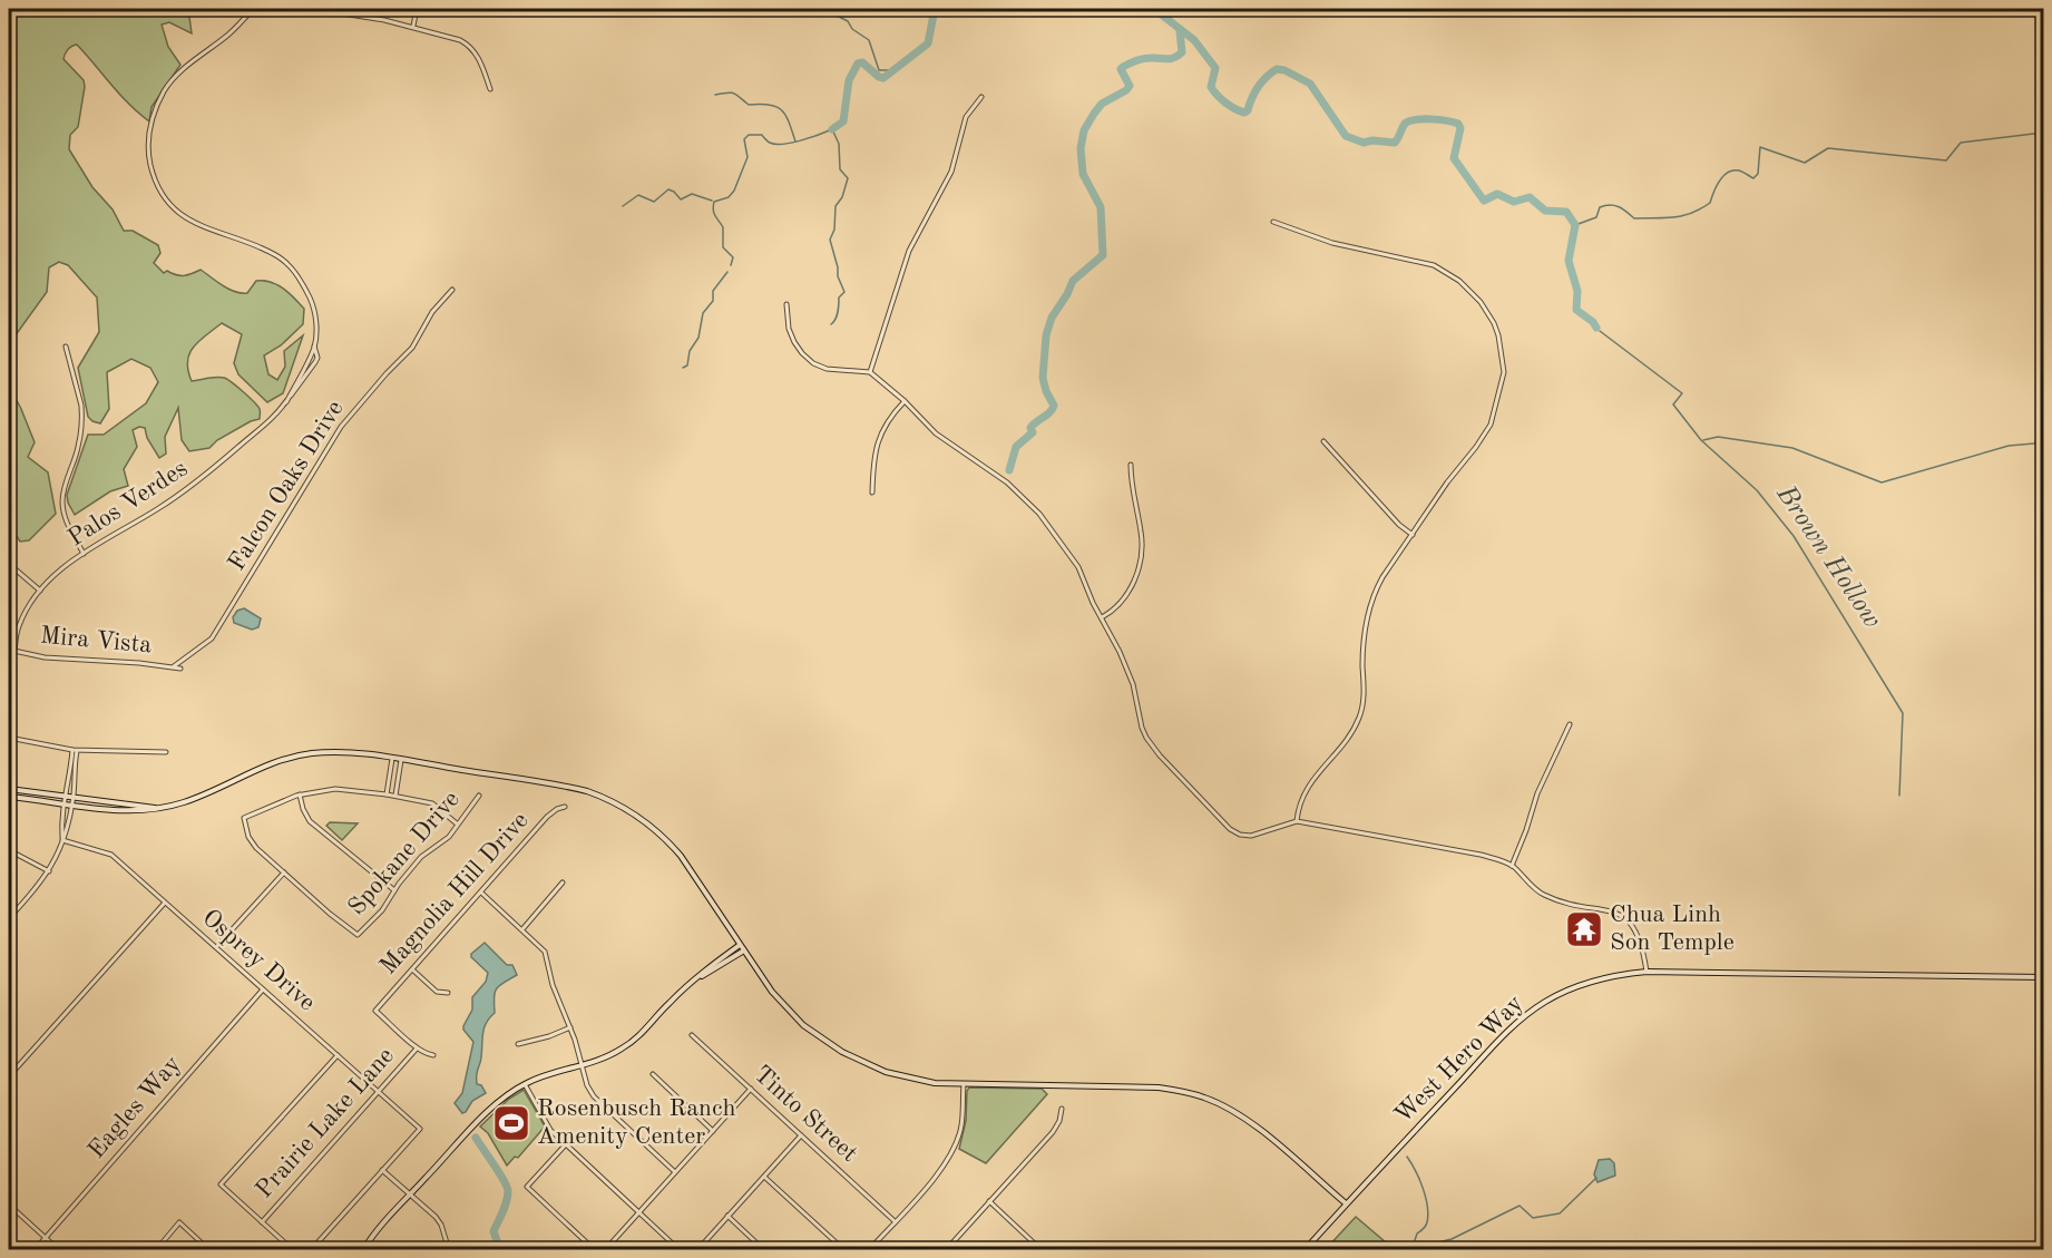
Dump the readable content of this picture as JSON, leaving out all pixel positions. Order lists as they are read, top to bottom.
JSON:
{
  "streets": {
    "street": [
      "Falcon Oaks Drive",
      "Palos Verdes",
      "Mira Vista",
      "Spokane Drive",
      "Magnolia Hill Drive",
      "Osprey Drive",
      "West Hero Way",
      "Eagles Way",
      "Tinto Street",
      "Prairie Lake Lane"
    ]
  },
  "crossings": [
    ["Falcon Oaks Drive", "Mira Vista"],
    ["Palos Verdes", "Mira Vista"],
    ["Magnolia Hill Drive", "Prairie Lake Lane"],
    ["Osprey Drive", "Eagles Way"],
    ["Osprey Drive", "Prairie Lake Lane"]
  ],
  "water": ["Brown Hollow"],
  "places": {
    "temple": ["Chua Linh Son Temple"],
    "sports": ["Rosenbusch Ranch Amenity Center"]
  }
}
